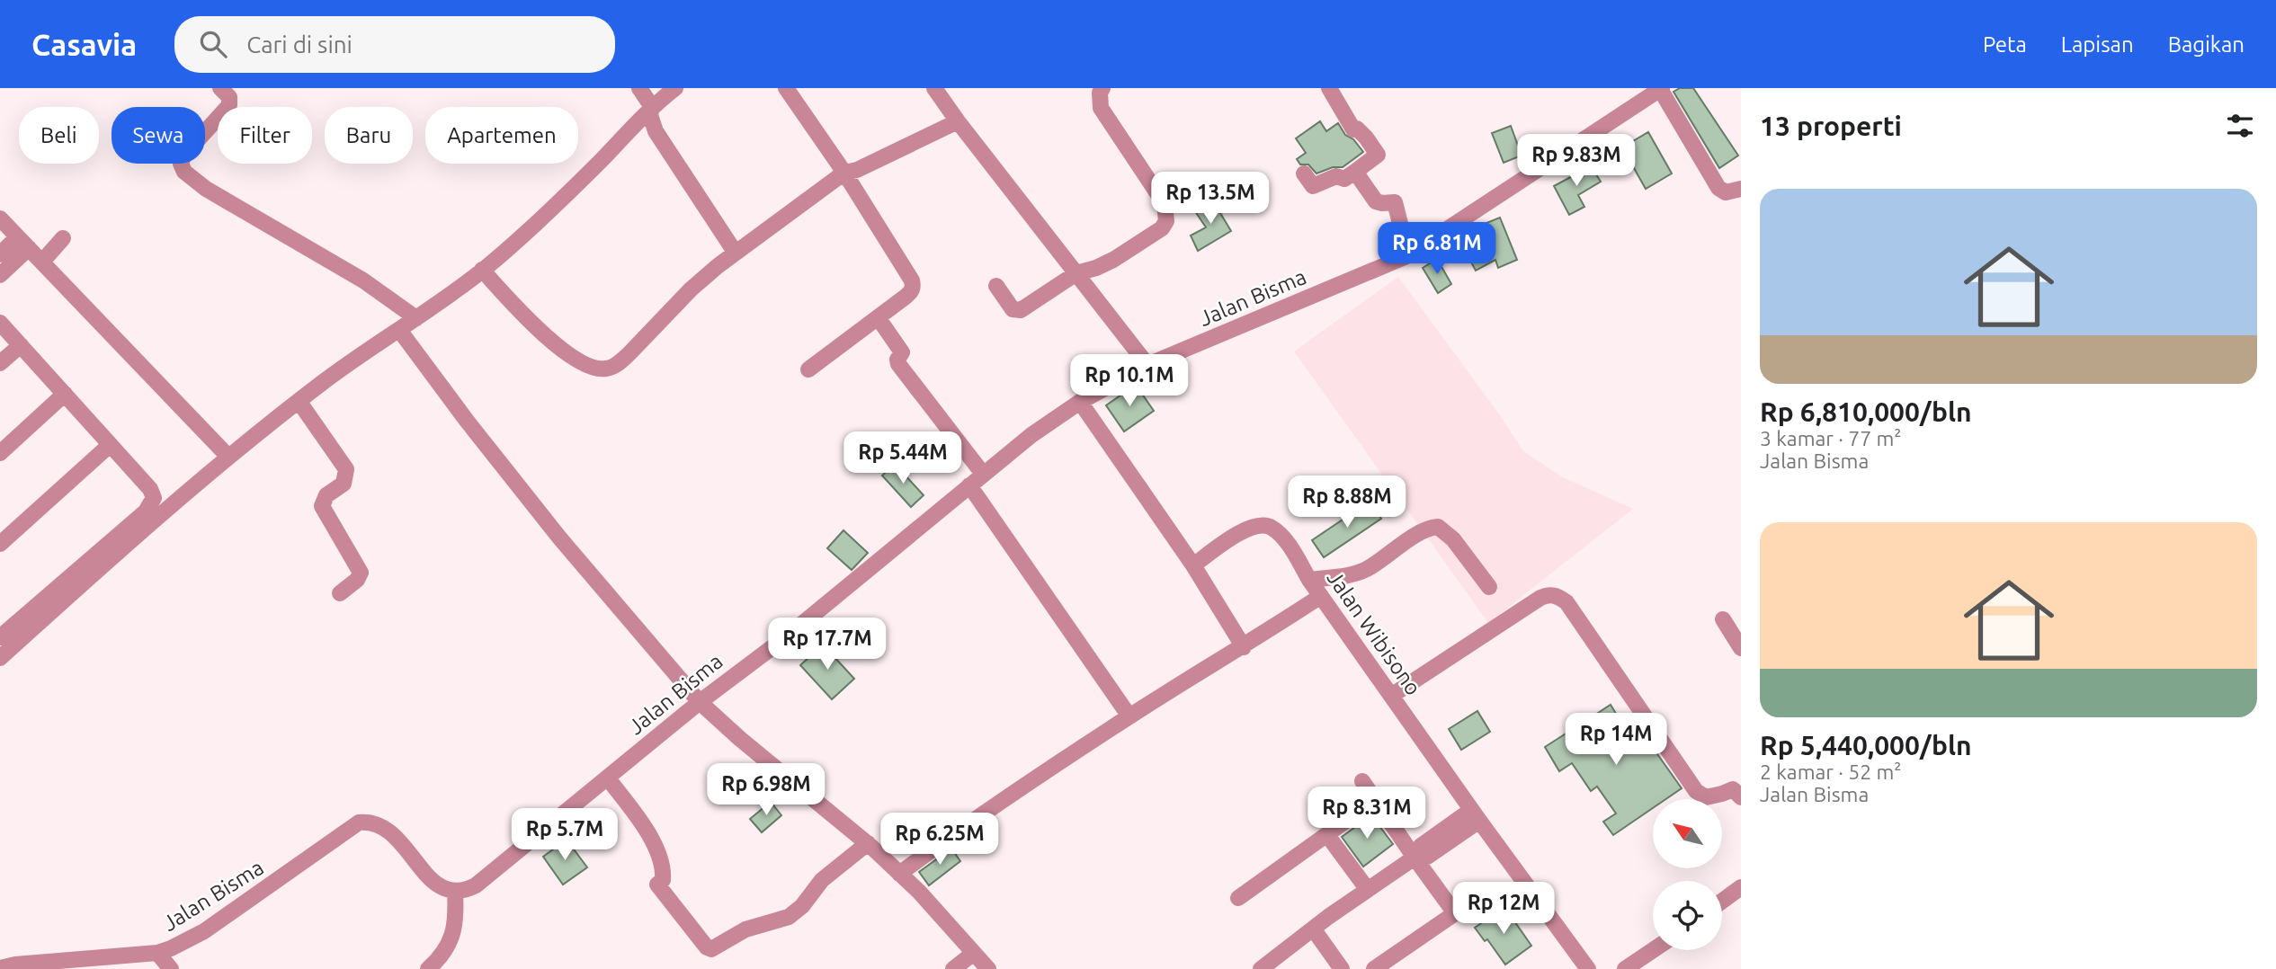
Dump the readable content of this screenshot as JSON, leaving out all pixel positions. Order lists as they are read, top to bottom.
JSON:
{
  "streets": {
    "street": ["Jalan Bisma", "Jalan Wibisono"]
  },
  "north": "top left",
  "page": {
    "header": "Casavia",
    "search": "Cari di sini",
    "nav": ["Peta", "Lapisan", "Bagikan"],
    "heading": "13 properti",
    "chip": [
      "Beli",
      "Sewa",
      "Filter",
      "Baru",
      "Apartemen"
    ],
    "price": [
      "Rp 9.83M",
      "Rp 13.5M",
      "Rp 6.81M",
      "Rp 10.1M",
      "Rp 5.44M",
      "Rp 8.88M",
      "Rp 17.7M",
      "Rp 14M",
      "Rp 6.98M",
      "Rp 8.31M",
      "Rp 5.7M",
      "Rp 6.25M",
      "Rp 12M"
    ],
    "list": [
      {
        "name": "Rp 6,810,000/bln",
        "note": "3 kamar · 77 m² · Jalan Bisma"
      },
      {
        "name": "Rp 5,440,000/bln",
        "note": "2 kamar · 52 m² · Jalan Bisma"
      }
    ]
  }
}
